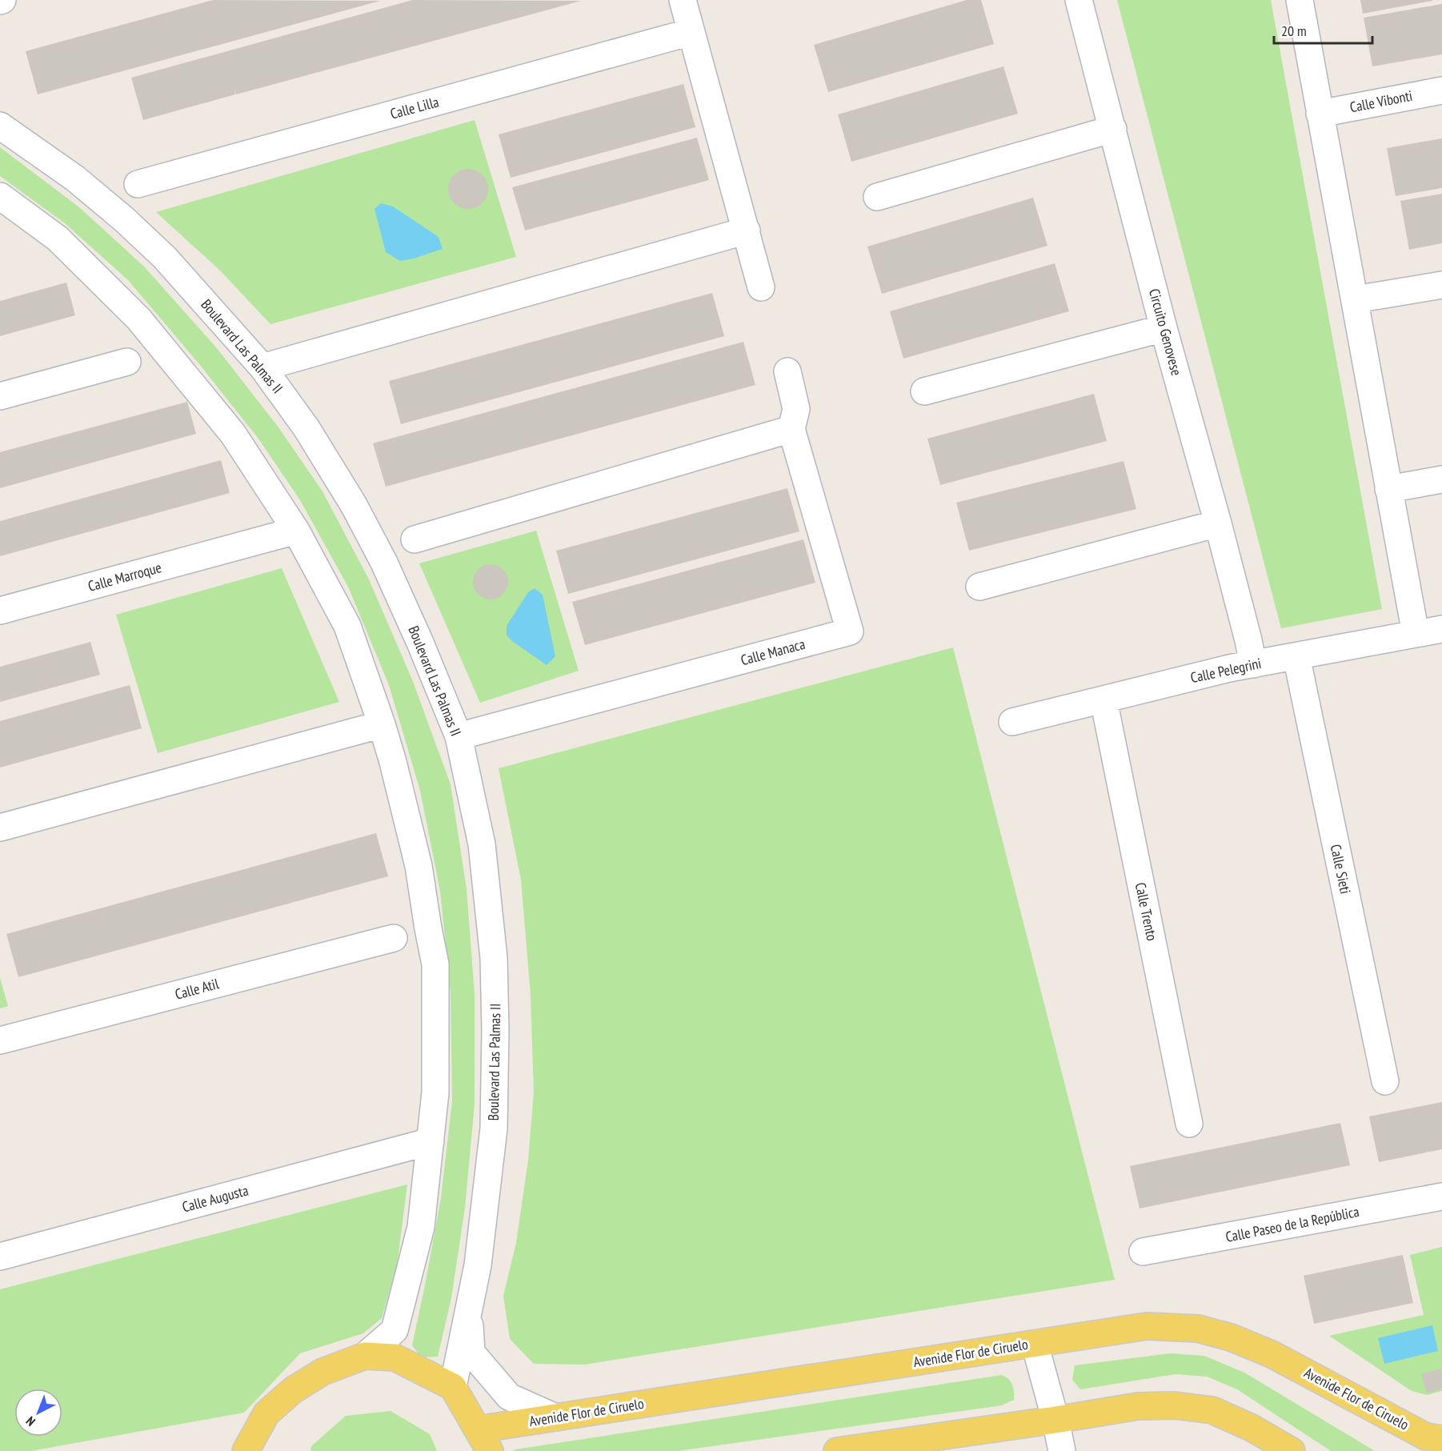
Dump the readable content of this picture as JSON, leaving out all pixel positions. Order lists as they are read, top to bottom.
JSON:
{
  "streets": {
    "main road": ["Avenide Flor de Ciruelo"],
    "street": [
      "Calle Vibonti",
      "Calle Lilla",
      "Circuito Genovese",
      "Boulevard Las Palmas II",
      "Calle Marroque",
      "Calle Manaca",
      "Calle Pelegrini",
      "Calle Sieti",
      "Calle Trento",
      "Calle Atil",
      "Calle Augusta",
      "Calle Paseo de la República"
    ]
  },
  "crossings": [
    ["Circuito Genovese", "Calle Pelegrini"],
    ["Boulevard Las Palmas II", "Calle Manaca"],
    ["Calle Pelegrini", "Calle Sieti"],
    ["Calle Pelegrini", "Calle Trento"]
  ],
  "scale_bar": "20 m",
  "north": "bottom left"
}
